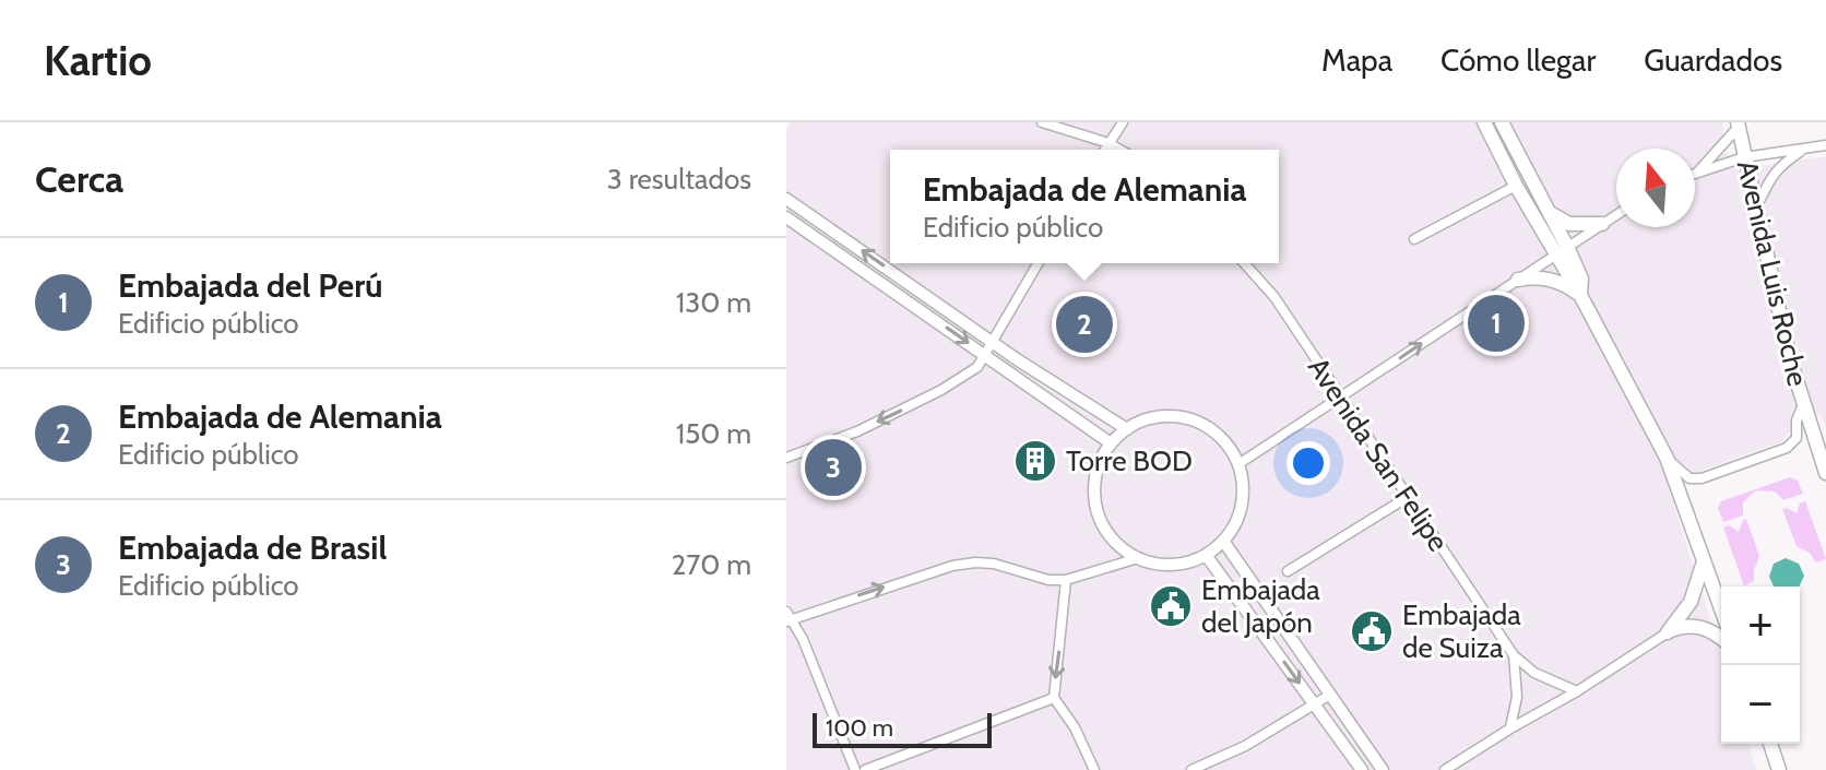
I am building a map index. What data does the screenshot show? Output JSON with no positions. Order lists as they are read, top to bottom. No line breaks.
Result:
{"streets":{"main road":["Avenida Luis Roche"],"street":["Avenida San Felipe"]},"places":{"building":["Torre BOD"],"public building":["Embajada del Japón","Embajada de Suiza"]},"scale_bar":"100 m","north":"top","page":{"header":"Kartio","nav":["Mapa","Cómo llegar","Guardados"],"heading":["Cerca","3 resultados"],"popup":["Embajada de Alemania","Edificio público"],"list":[{"mark":"1","name":"Embajada del Perú","note":"Edificio público","value":"130 m"},{"mark":"2","name":"Embajada de Alemania","note":"Edificio público","value":"150 m"},{"mark":"3","name":"Embajada de Brasil","note":"Edificio público","value":"270 m"}],"pins":["1","2","3"],"map_buttons":["+","−"],"scale":"100 m"}}
